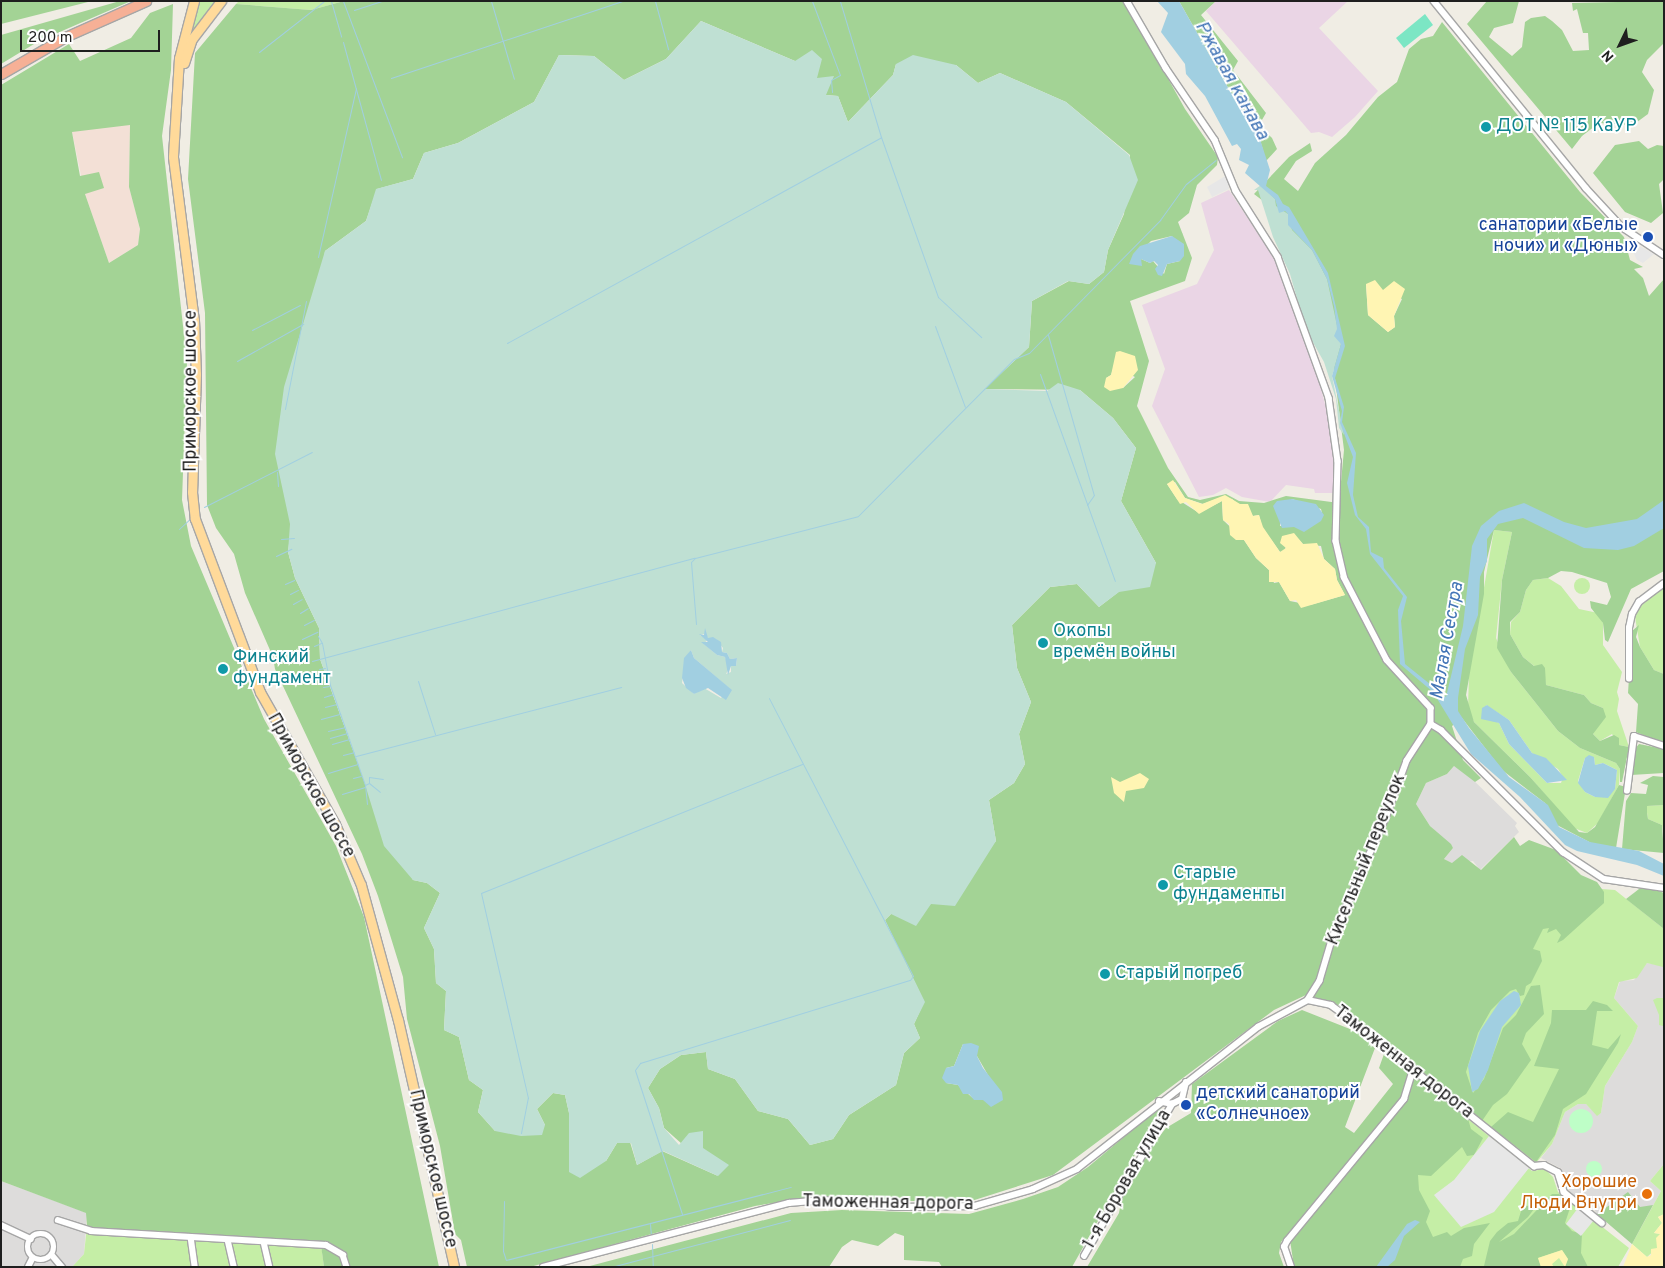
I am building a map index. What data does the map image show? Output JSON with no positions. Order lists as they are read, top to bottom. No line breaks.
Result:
{"streets":{"main road":["Приморское шоссе"],"street":["Кисельный переулок","Таможенная дорога","1-я Боровая улица"]},"crossings":[["Кисельный переулок","Таможенная дорога"],["Таможенная дорога","1-я Боровая улица"]],"water":["Ржавая канава","Малая Сестра"],"places":["ДОТ № 115 КаУР","санатории «Белые ночи» и «Дюны»","Окопы времён войны","Финский фундамент","Старые фундаменты","Старый погреб","детский санаторий «Солнечное»","Хорошие Люди Внутри"],"scale_bar":"200 m","north":"bottom left"}
